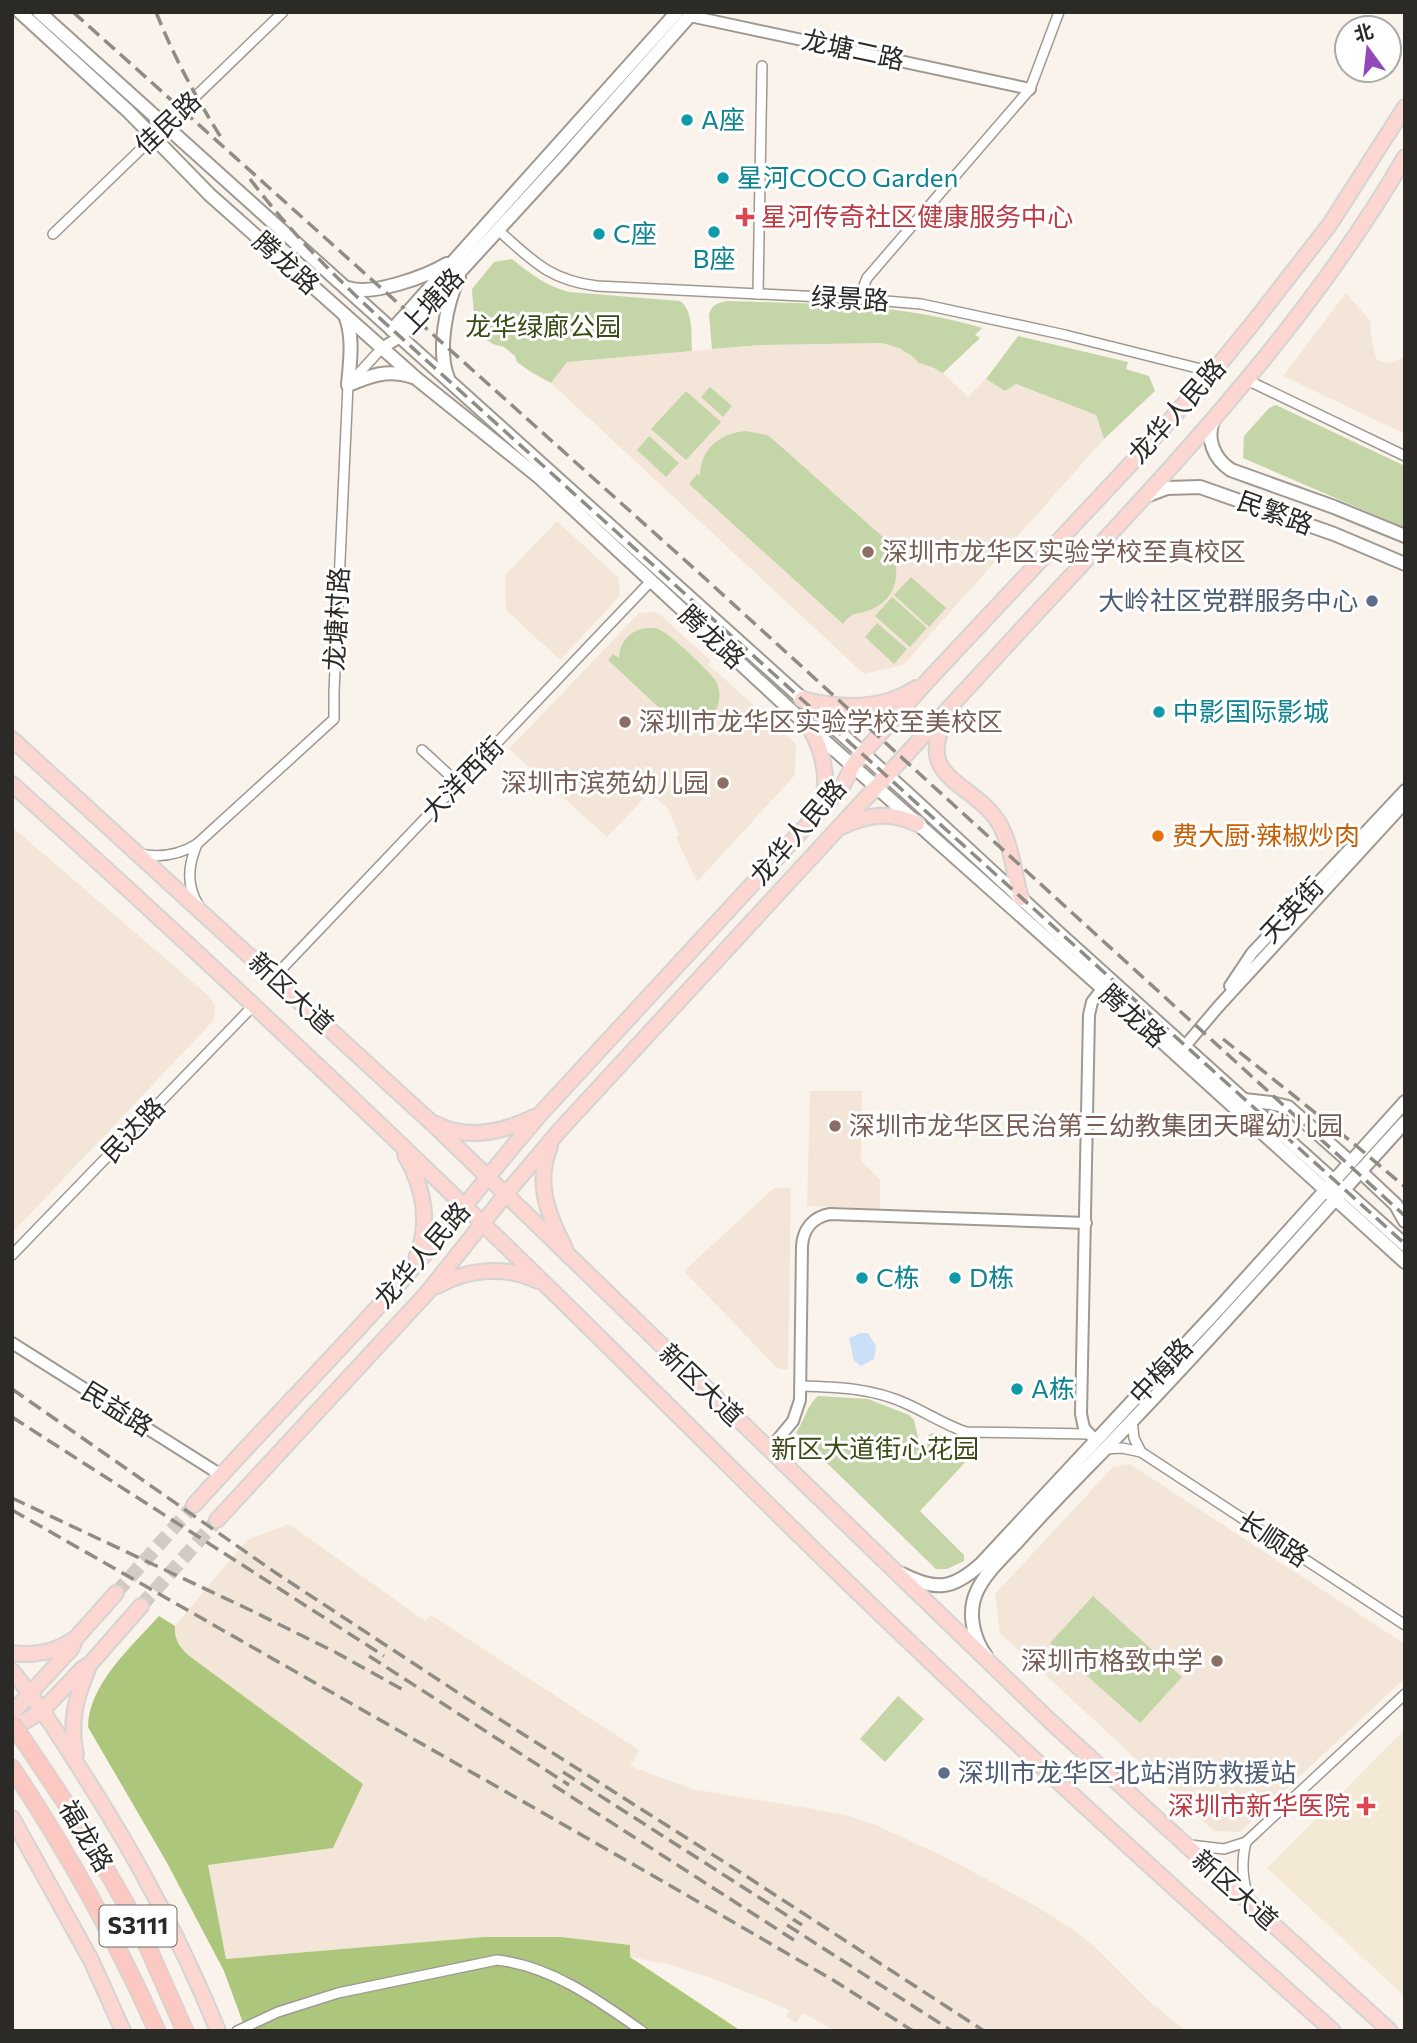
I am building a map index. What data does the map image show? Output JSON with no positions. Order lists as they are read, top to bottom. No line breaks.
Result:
{"streets":{"highway":["福龙路","S3111"],"main road":["腾龙路","上塘路","龙华人民路","民繁路","新区大道","中梅路"],"street":["龙塘二路","佳民路","绿景路","龙塘村路","大洋西街","天英街","民达路","民益路","长顺路"]},"crossings":[["龙塘二路","上塘路"],["佳民路","腾龙路"],["腾龙路","上塘路"],["腾龙路","龙华人民路"],["腾龙路","大洋西街"],["腾龙路","天英街"],["腾龙路","中梅路"],["绿景路","上塘路"],["绿景路","龙华人民路"],["龙华人民路","民繁路"],["龙华人民路","新区大道"],["龙华人民路","民益路"],["龙塘村路","新区大道"],["大洋西街","新区大道"],["新区大道","民达路"],["新区大道","中梅路"]],"parks":["龙华绿廊公园","新区大道街心花园"],"places":{"other":["A座","星河COCO Garden","B座","C座","深圳市龙华区实验学校至真校区","大岭社区党群服务中心","中影国际影城","深圳市龙华区实验学校至美校区","深圳市滨苑幼儿园","费大厨·辣椒炒肉","深圳市龙华区民治第三幼教集团天曜幼儿园","C栋","D栋","A栋","深圳市格致中学","深圳市龙华区北站消防救援站"],"health":["星河传奇社区健康服务中心","深圳市新华医院"]},"north":"top"}
